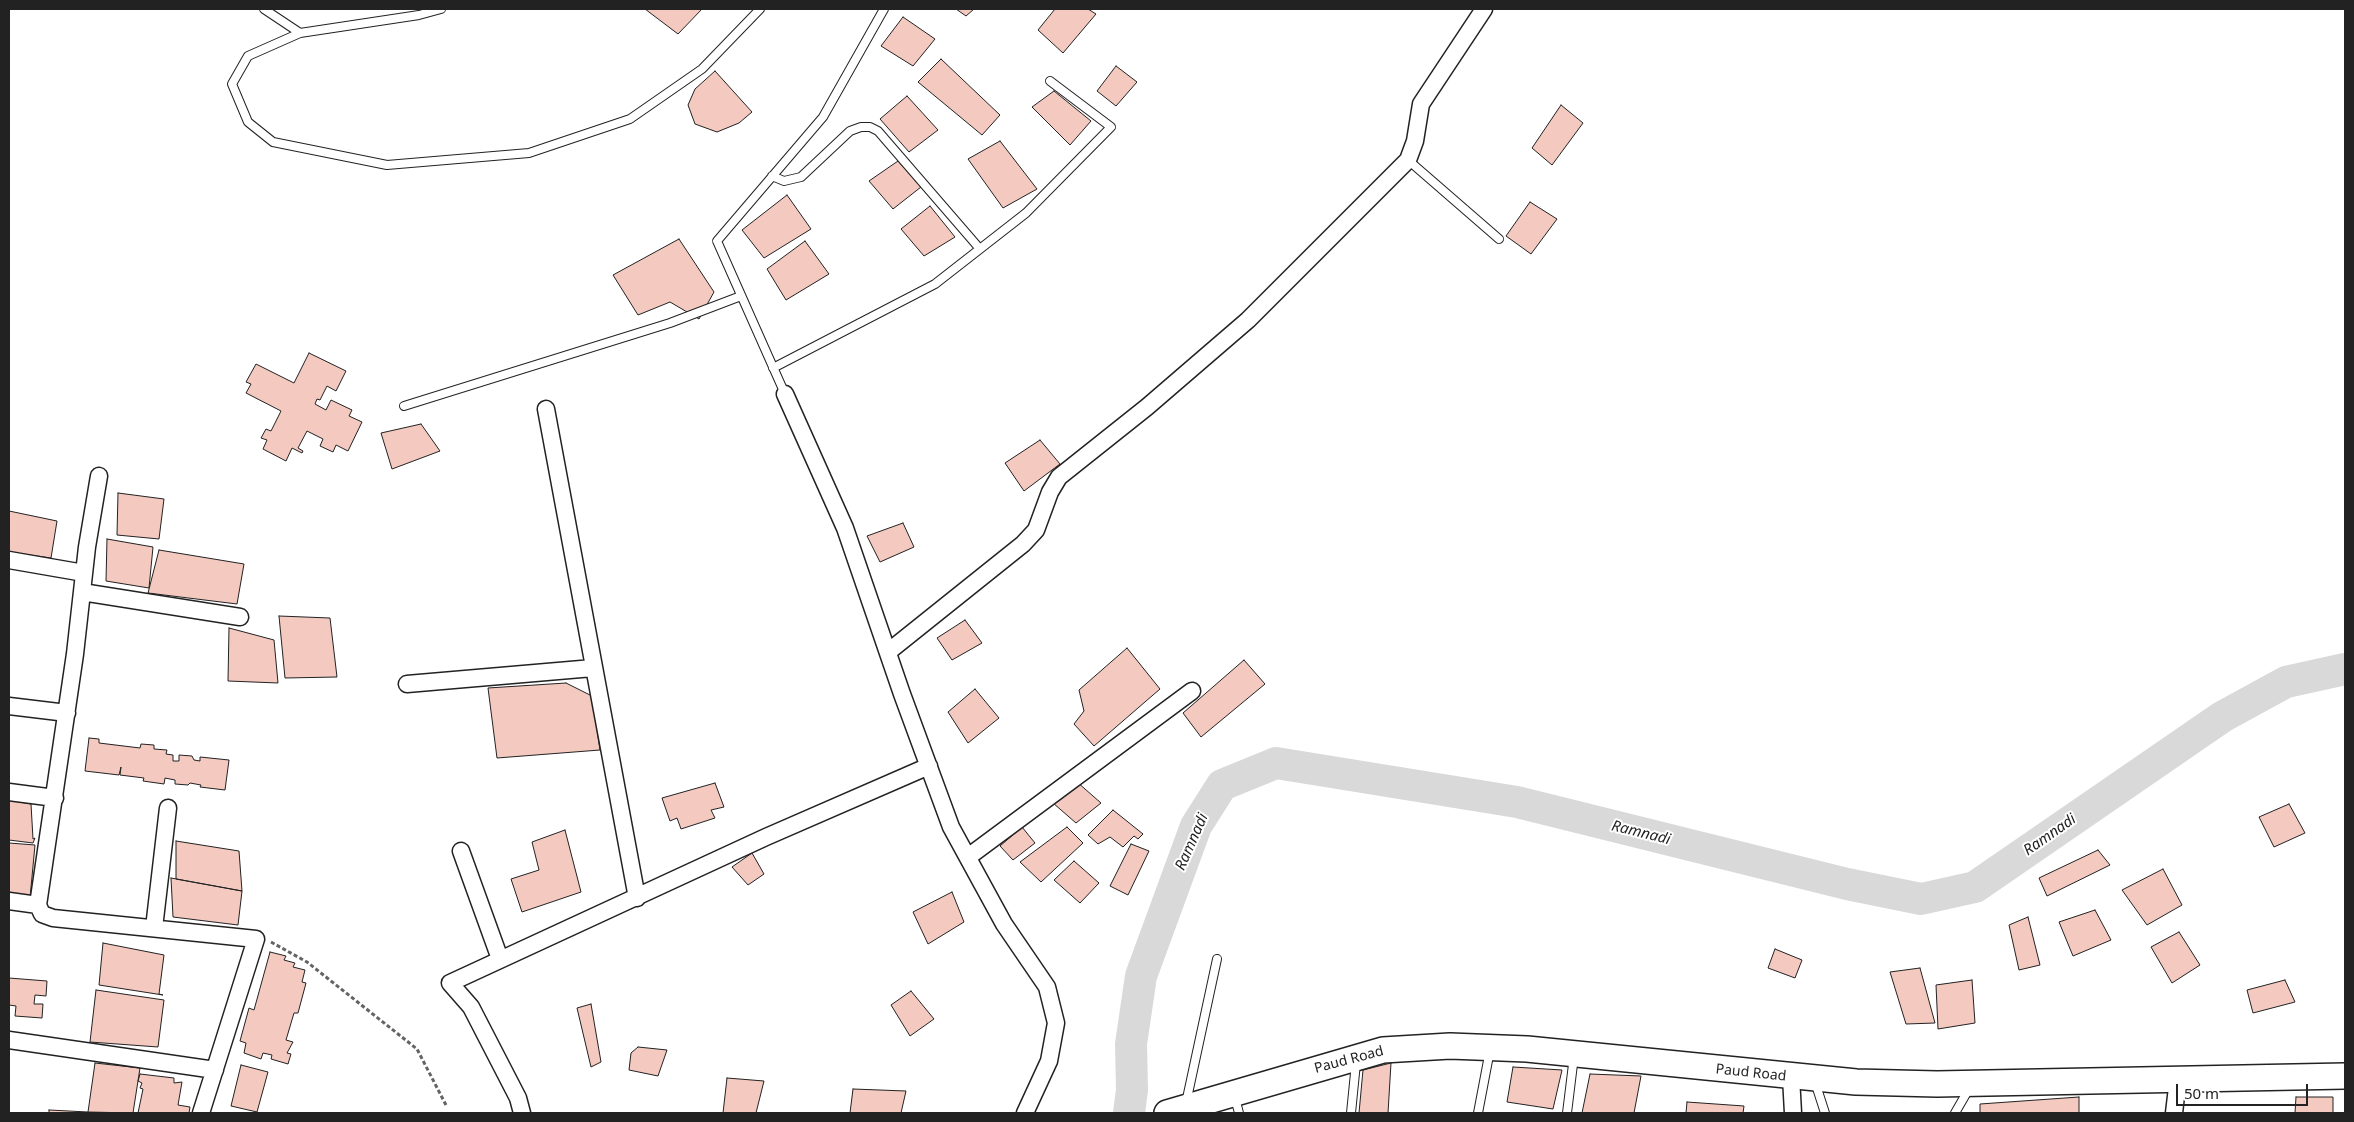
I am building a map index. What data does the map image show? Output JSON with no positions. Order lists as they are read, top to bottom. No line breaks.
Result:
{"streets":{"main road":["Paud Road"]},"water":["Ramnadi"],"scale_bar":"50 m"}
